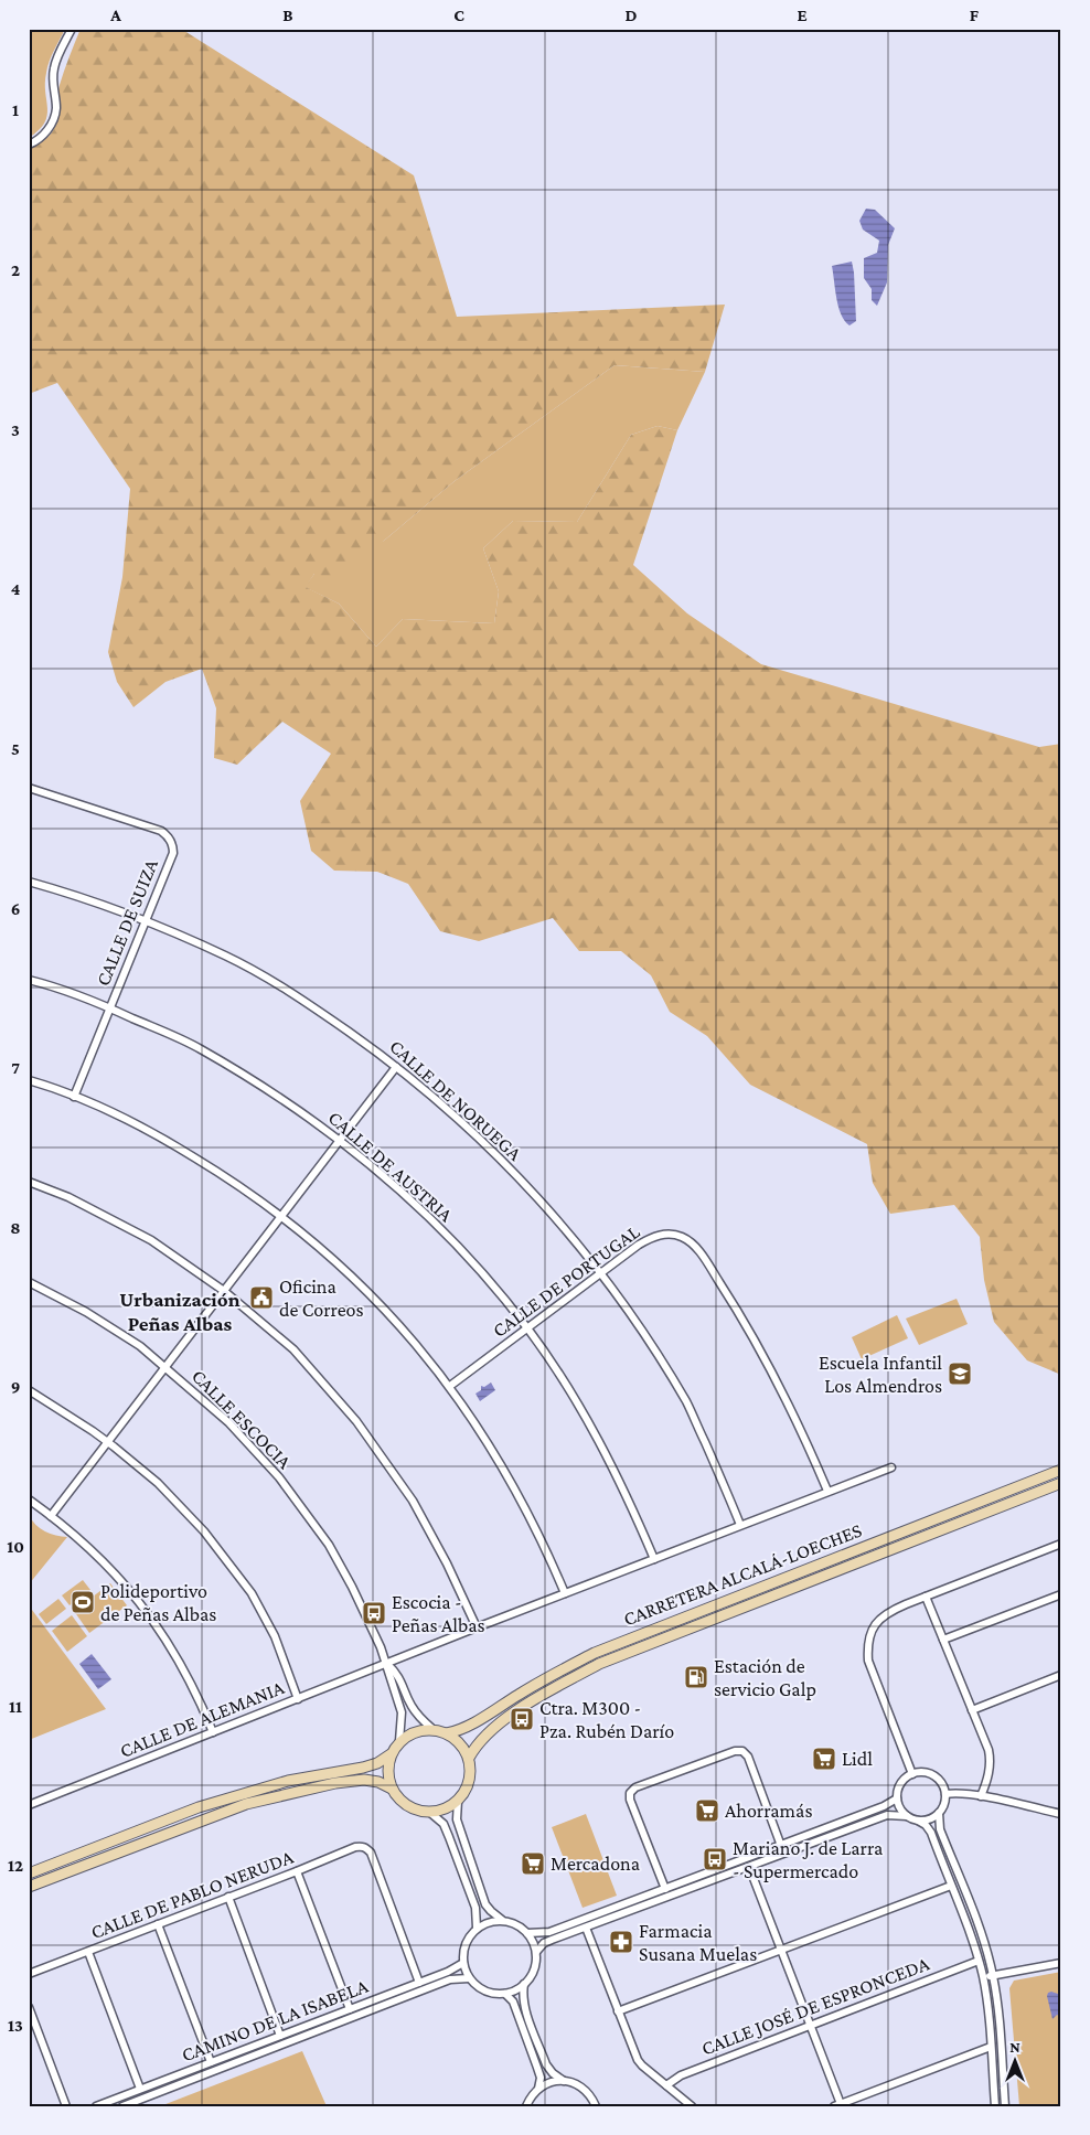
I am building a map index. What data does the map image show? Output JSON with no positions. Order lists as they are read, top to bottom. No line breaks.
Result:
{"streets":{"main road":["CARRETERA ALCALÁ-LOECHES"],"street":["CALLE DE SUIZA","CALLE DE NORUEGA","CALLE DE AUSTRIA","CALLE DE PORTUGAL","CALLE ESCOCIA","CALLE DE ALEMANIA","CALLE DE PABLO NERUDA","CALLE JOSÉ DE ESPRONCEDA","CAMINO DE LA ISABELA"]},"crossings":[["CALLE DE SUIZA","CALLE DE NORUEGA"],["CALLE DE SUIZA","CALLE DE AUSTRIA"],["CALLE DE NORUEGA","CALLE DE PORTUGAL"],["CALLE DE AUSTRIA","CALLE DE PORTUGAL"],["CALLE ESCOCIA","CARRETERA ALCALÁ-LOECHES"],["CALLE ESCOCIA","CALLE DE ALEMANIA"],["CALLE DE PABLO NERUDA","CAMINO DE LA ISABELA"]],"districts":["Urbanización Peñas Albas"],"places":{"public building":["Oficina de Correos"],"school or university":["Escuela Infantil Los Almendros"],"sports":["Polideportivo de Peñas Albas"],"bus stop":["Escocia - Peñas Albas","Ctra. M300 - Pza. Rubén Darío","Mariano J. de Larra - Supermercado"],"fuel station":["Estación de servicio Galp"],"supermarket":["Lidl","Ahorramás","Mercadona"],"pharmacy":["Farmacia Susana Muelas"]},"north":"top","grid":{"columns":["A","B","C","D","E","F"],"rows":["1","2","3","4","5","6","7","8","9","10","11","12","13"]}}
